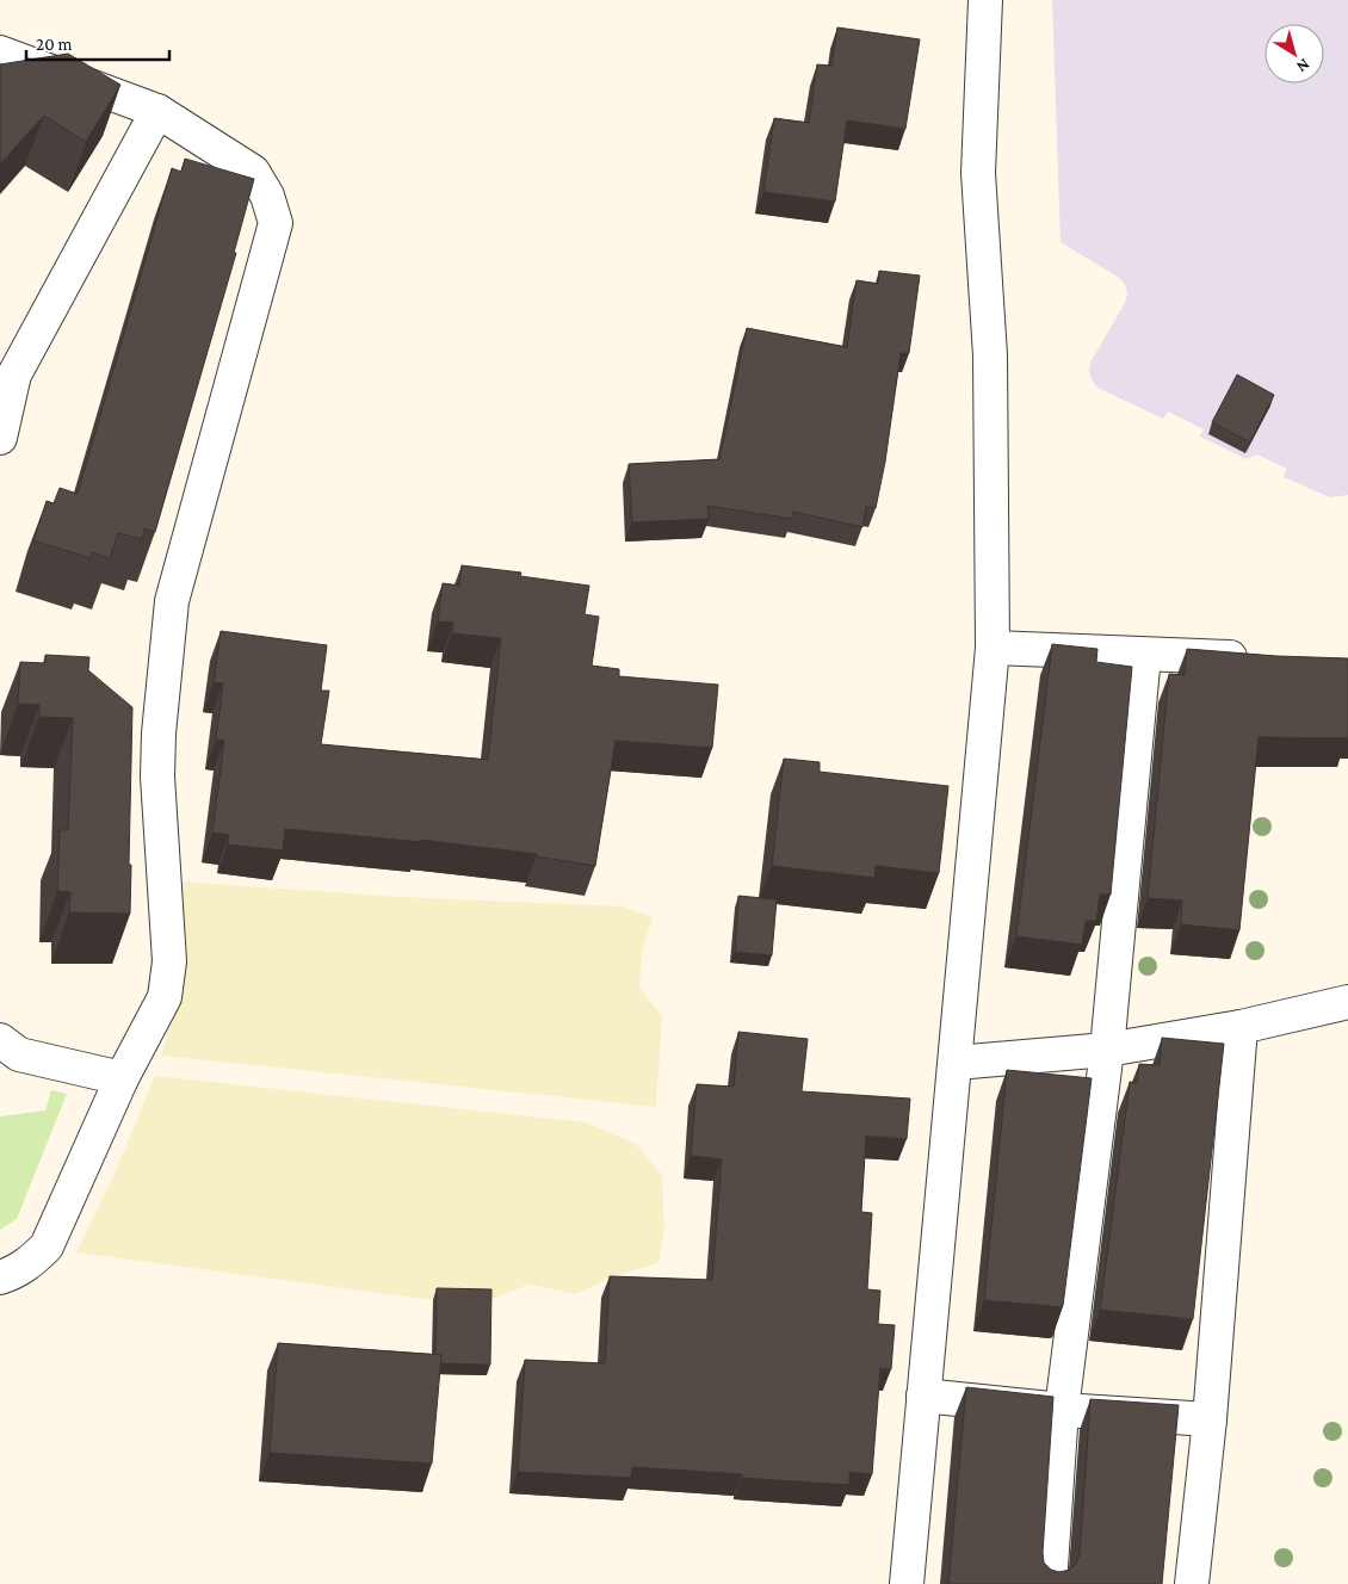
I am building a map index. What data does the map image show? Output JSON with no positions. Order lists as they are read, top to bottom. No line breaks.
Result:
{"scale_bar":"20 m","north":"bottom right"}
